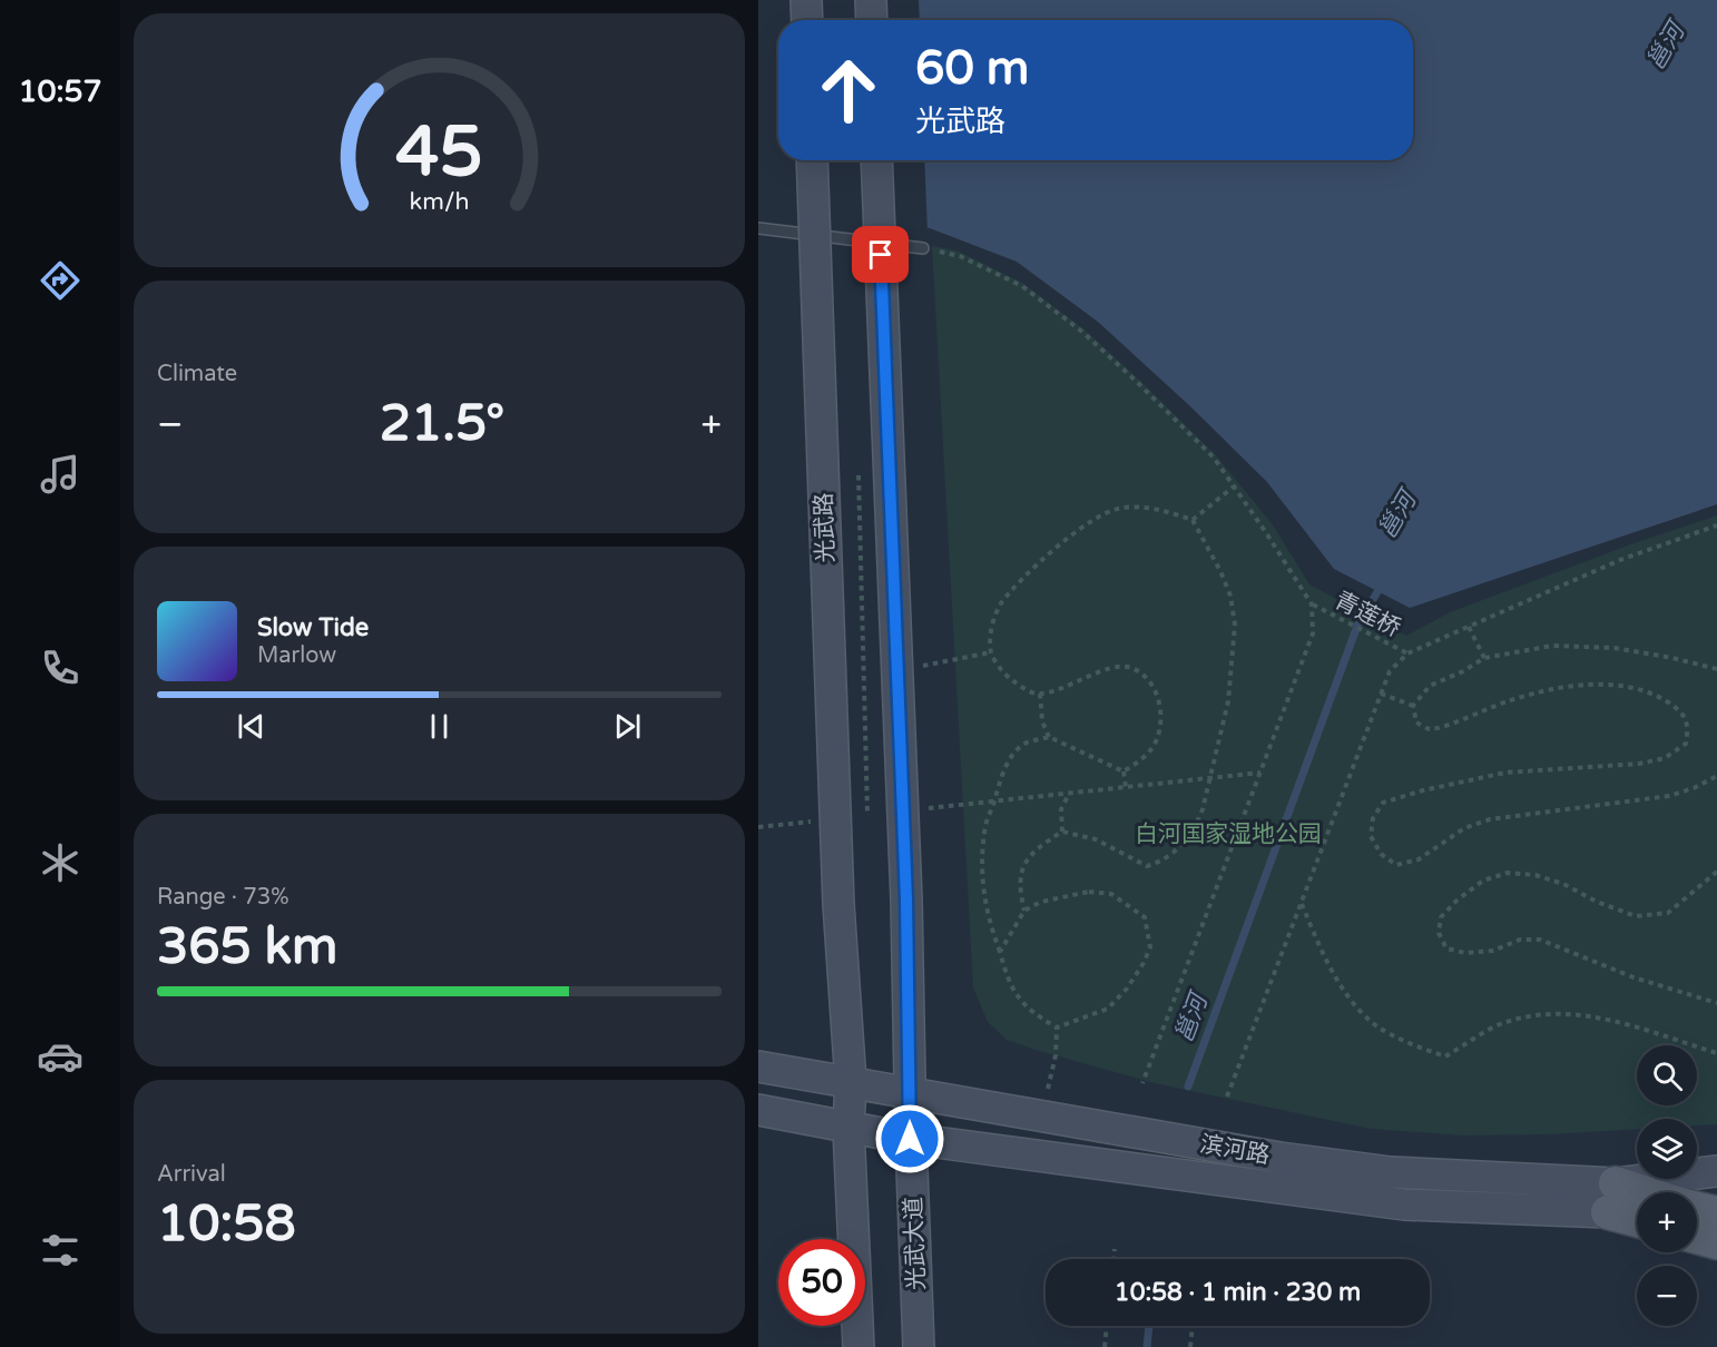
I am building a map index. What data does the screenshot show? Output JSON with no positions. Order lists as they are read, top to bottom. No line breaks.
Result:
{"streets":{"main road":["光武路","滨河路","光武大道"],"path":["青莲桥"]},"crossings":[["光武路","滨河路"],["滨河路","光武大道"]],"water":["邕河"],"parks":["白河国家湿地公园"],"page":{"tabs":"10:57","turn":["60 m","光武路"],"tile":["Climate",["Range · 73%","365 km"],["Arrival","10:58"]],"heat":["−","21.5°","+"],"song":["Slow Tide","Marlow"],"map_buttons":["+","−"],"limit":"50","trip":"10:58 · 1 min · 230 m","gauge":["45","km/h"]}}
